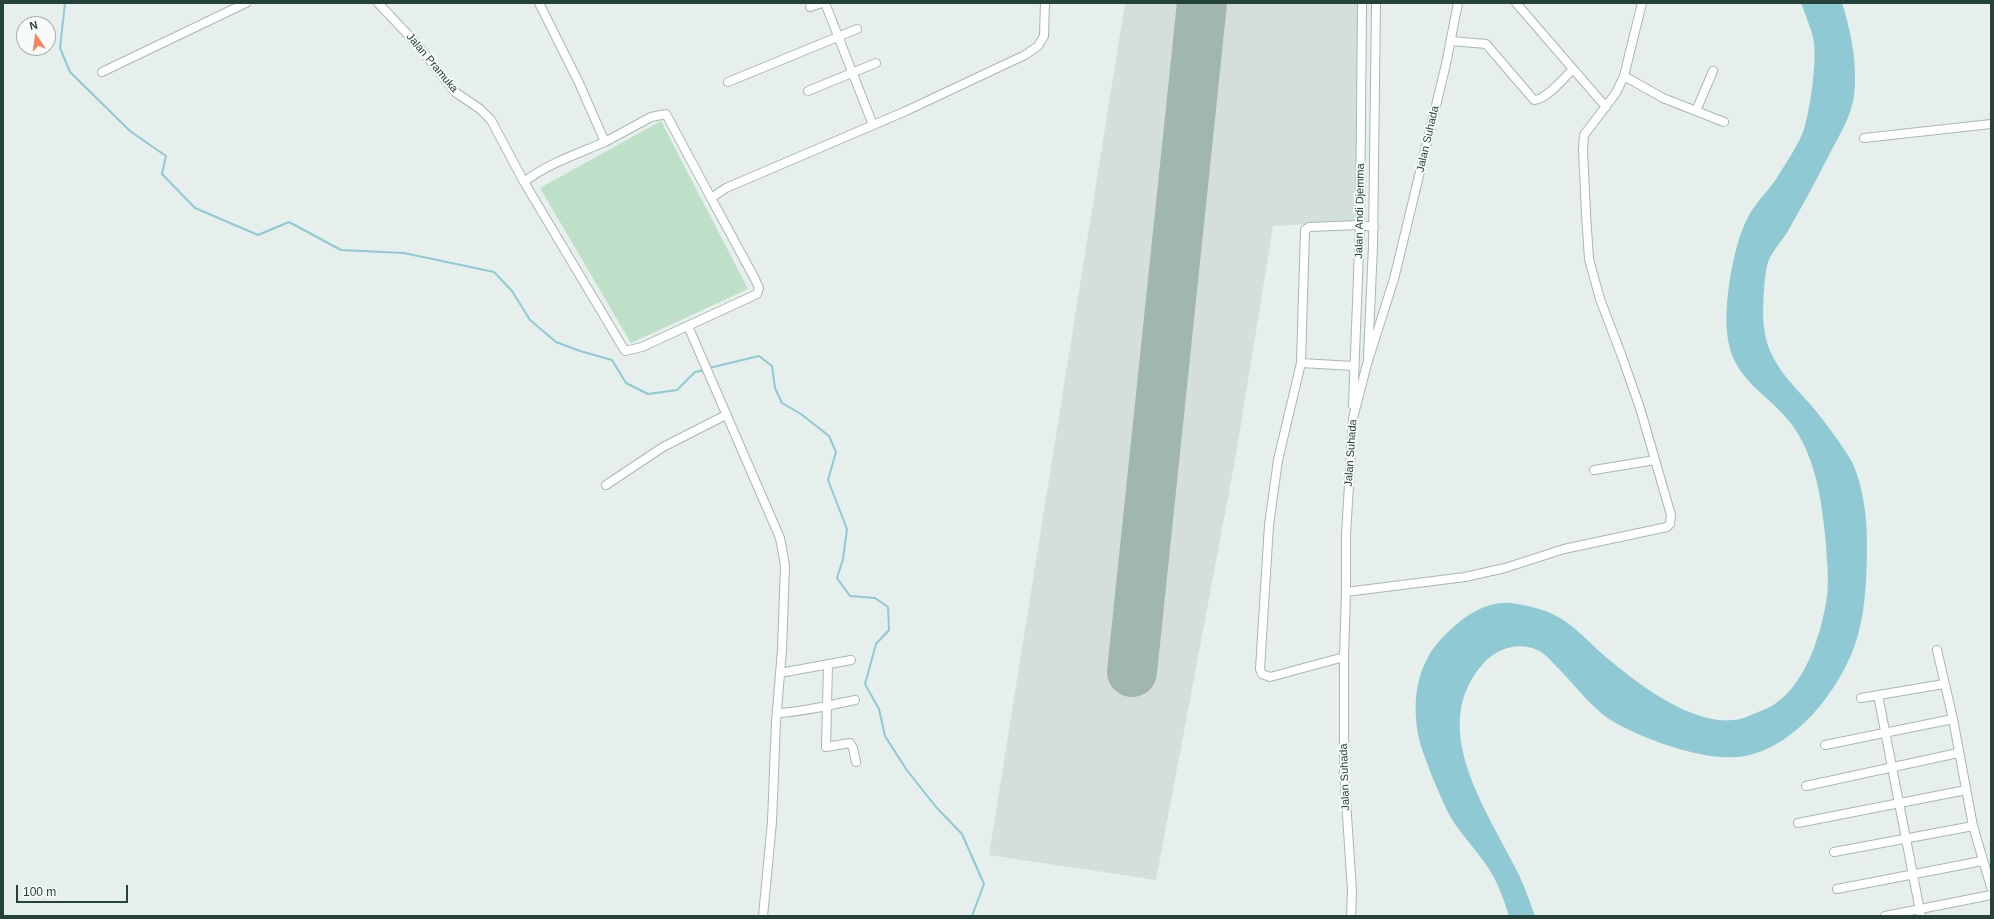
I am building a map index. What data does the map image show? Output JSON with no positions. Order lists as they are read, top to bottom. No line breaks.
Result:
{"streets":{"street":["Jalan Pramuka","Jalan Suhada","Jalan Andi Djemma"]},"crossings":[["Jalan Suhada","Jalan Andi Djemma"]],"scale_bar":"100 m","north":"top"}
